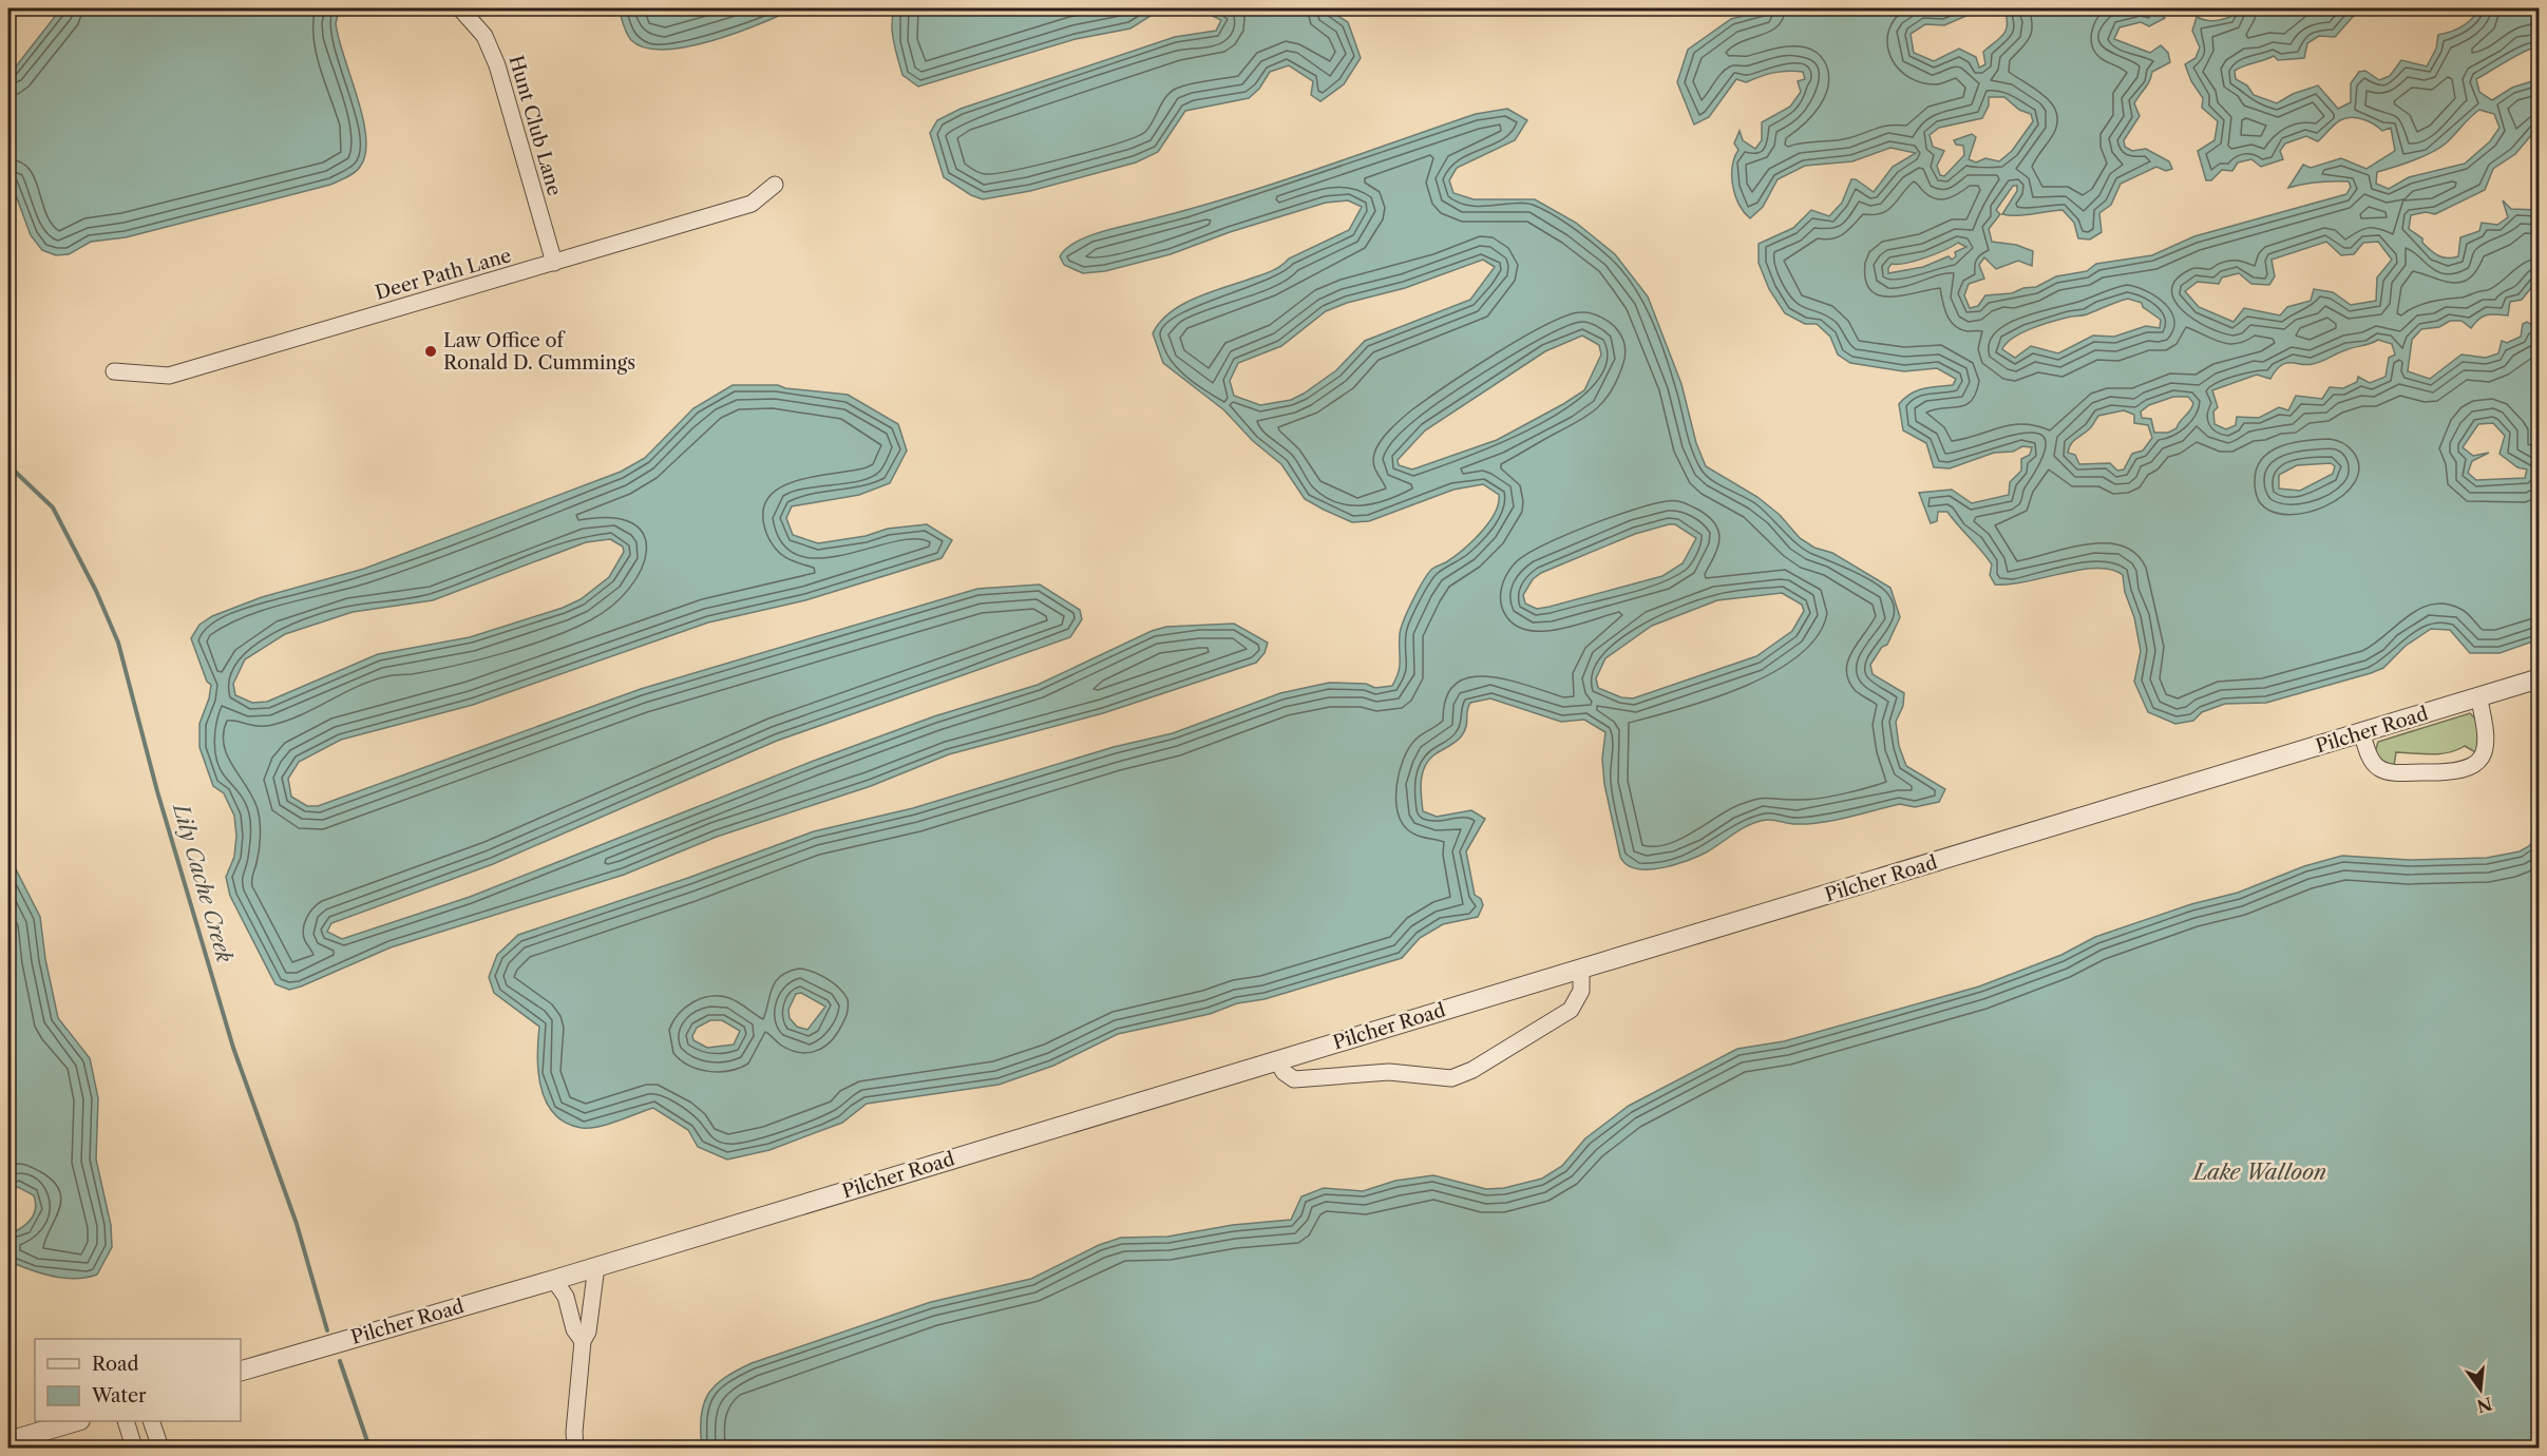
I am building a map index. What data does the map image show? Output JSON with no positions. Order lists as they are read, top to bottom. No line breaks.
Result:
{"streets":{"street":["Hunt Club Lane","Deer Path Lane","Pilcher Road"]},"crossings":[["Hunt Club Lane","Deer Path Lane"]],"water":["Lily Cache Creek","Lake Walloon"],"places":["Law Office of Ronald D. Cummings"],"legend":["Road","Water"],"north":"bottom"}
